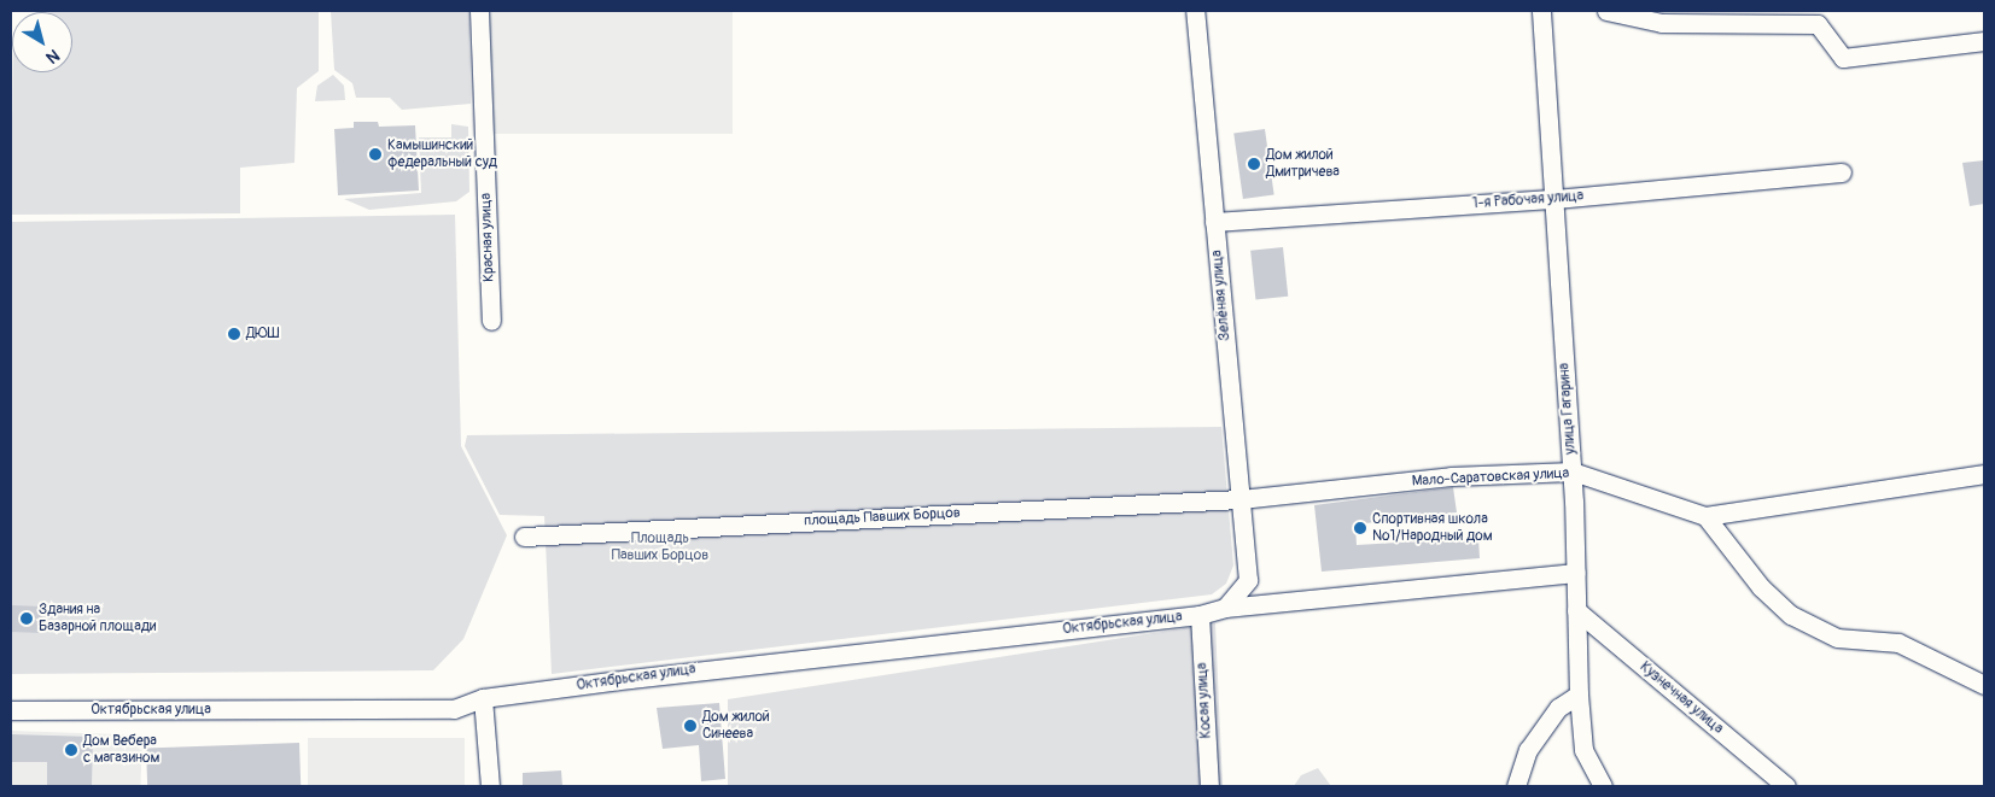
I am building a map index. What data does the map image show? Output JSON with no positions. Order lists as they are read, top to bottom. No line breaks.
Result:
{"streets":{"street":["1-я Рабочая улица","Красная улица","Зелёная улица","улица Гагарина","Мало-Саратовская улица","площадь Павших Борцов","Октябрьская улица","Кузнечная улица","Косая улица"]},"crossings":[["1-я Рабочая улица","Зелёная улица"],["1-я Рабочая улица","улица Гагарина"],["Зелёная улица","Мало-Саратовская улица"],["Зелёная улица","площадь Павших Борцов"],["Зелёная улица","Октябрьская улица"],["улица Гагарина","Мало-Саратовская улица"],["улица Гагарина","Октябрьская улица"],["улица Гагарина","Кузнечная улица"],["Мало-Саратовская улица","площадь Павших Борцов"],["Октябрьская улица","Косая улица"]],"parks":["Площадь Павших Борцов"],"places":["Камышинский федеральный суд","Дом жилой Дмитричева","ДЮШ","Спортивная школа №1/Народный дом","Здания на Базарной площади","Дом жилой Синеева","Дом Вебера с магазином"],"north":"bottom right"}
